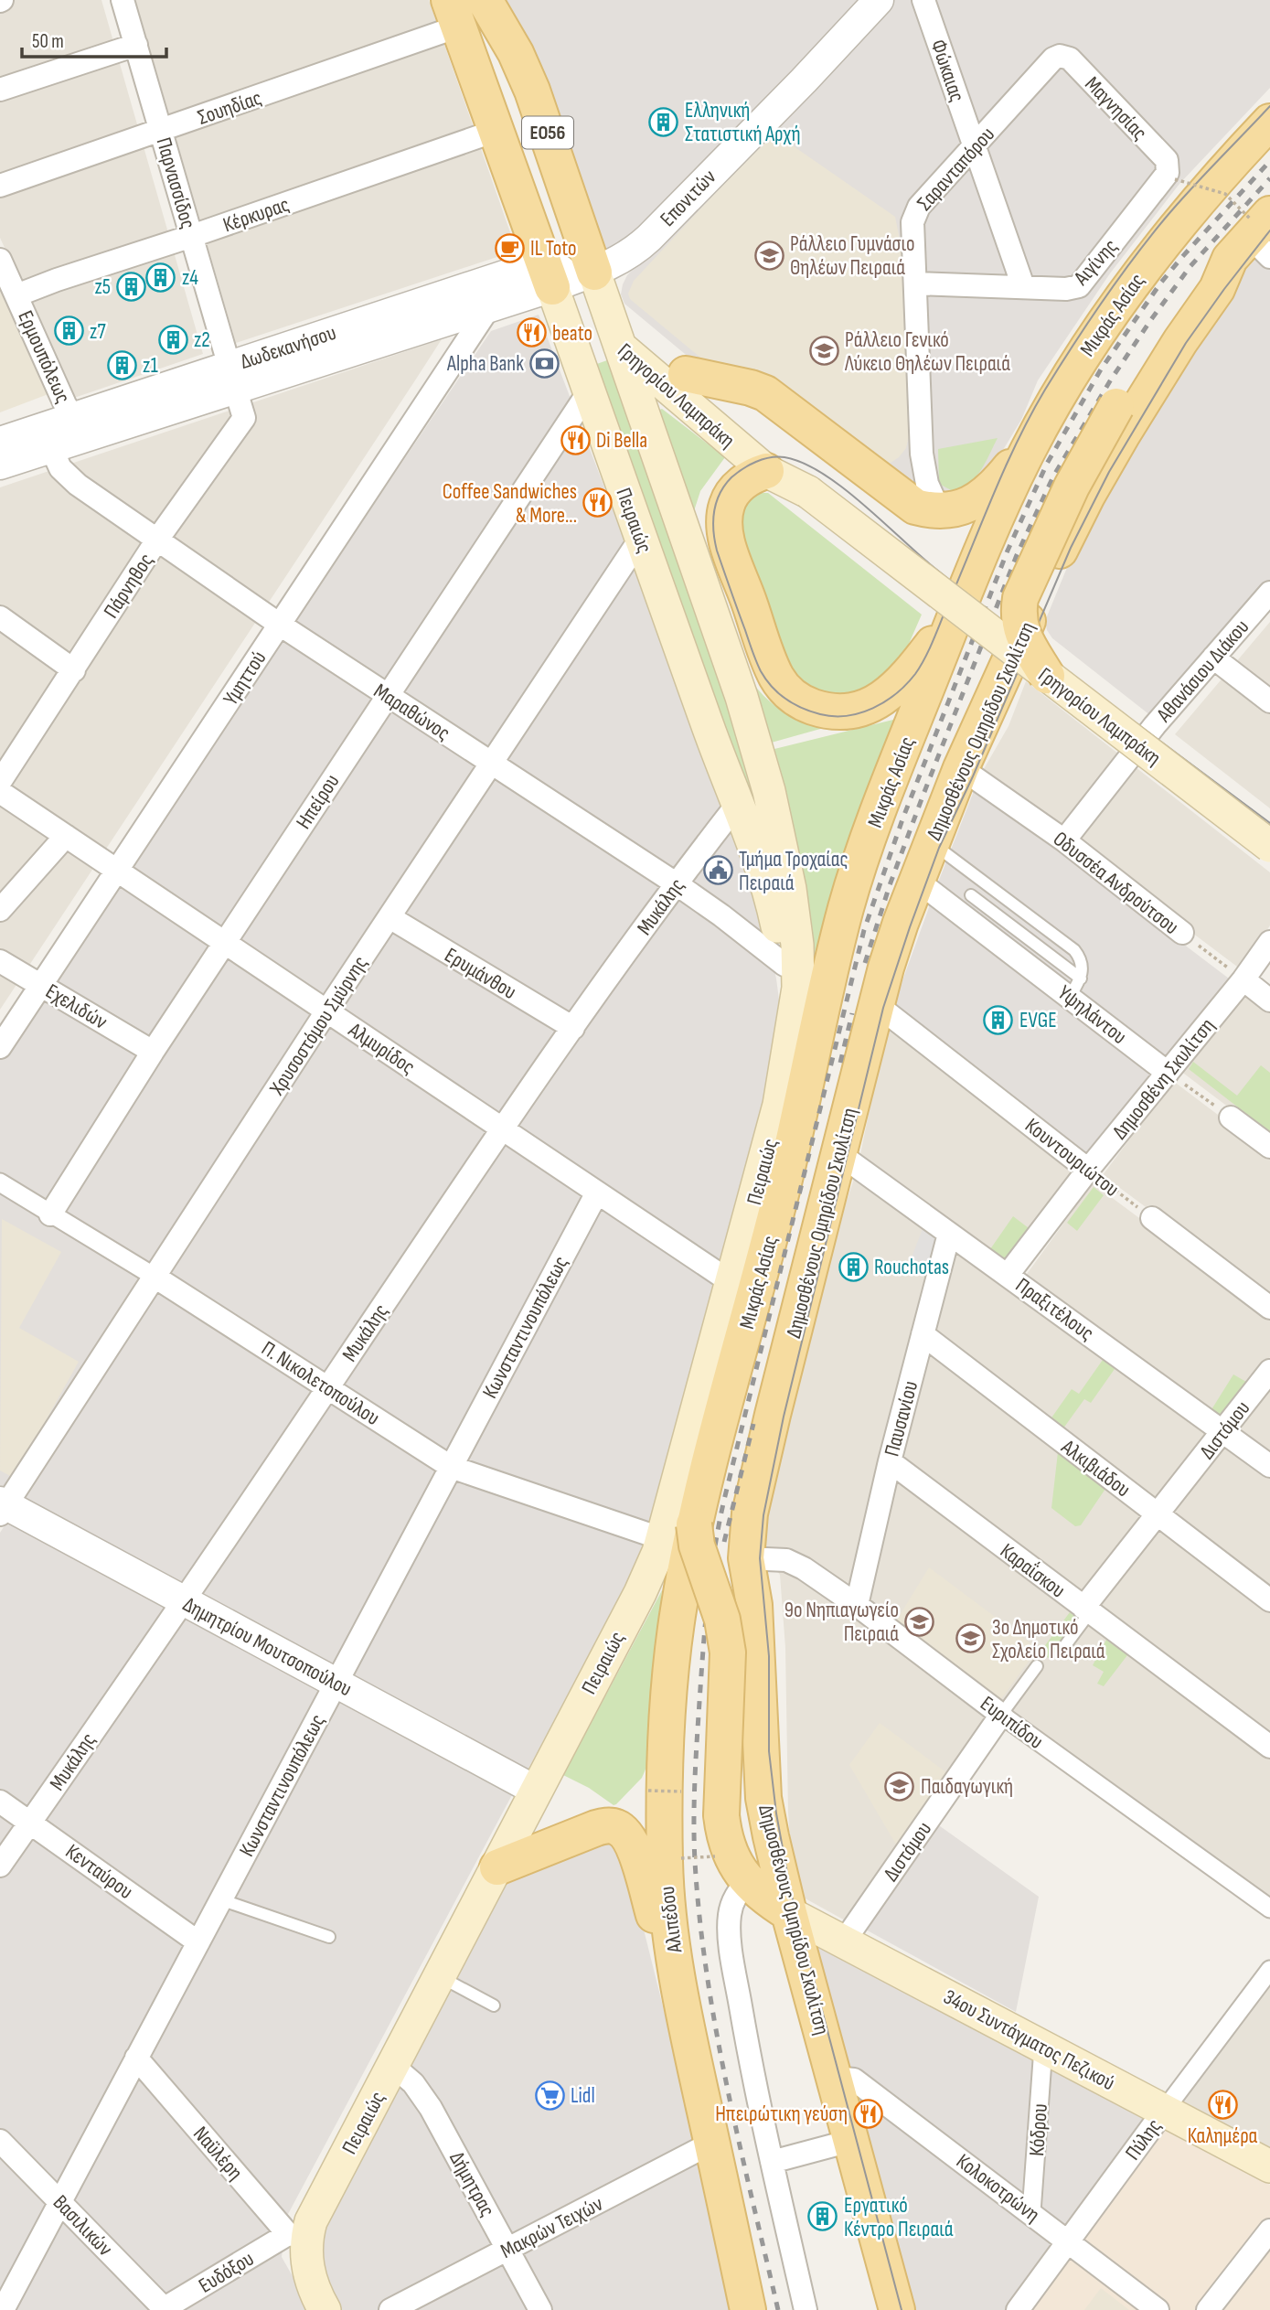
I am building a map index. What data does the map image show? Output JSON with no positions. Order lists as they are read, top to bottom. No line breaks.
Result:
{"streets":{"main road":["ΕΟ56","Μικράς Ασίας","Γρηγορίου Λαμπράκη","Πειραιώς","Δημοσθένους Ομηρίδου Σκυλίτση","Αλιπέδου","34ου Συντάγματος Πεζικού"],"street":["Φώκαιας","Σουηδίας","Μαγνησίας","Σαρανταπόρου","Παρνασσίδος","Επονιτών","Κέρκυρας","Αιγίνης","Δωδεκανήσου","Ερμουπόλεως","Πάρνηθος","Αθανάσιου Διάκου","Υμηττού","Μαραθώνος","Ηπείρου","Οδυσσέα Ανδρούτσου","Μυκάλης","Ερυμάνθου","Εχελιδών","Υψηλάντου","Χρυσοστόμου Σμύρνης","Αλμυρίδος","Δημοσθένη Σκυλίτση","Κουντουριώτου","Πραξιτέλους","Κωνσταντινουπόλεως","Π. Νικολετοπούλου","Παυσανίου","Διστόμου","Αλκιβιάδου","Καραΐσκου","Δημητρίου Μουτσοπούλου","Ευριπίδου","Κενταύρου","Κόδρου","Πύλης","Ναϋλέρη","Δήμητρας","Κολοκοτρώνη","Βασιλικών","Μακρών Τειχών","Ευδόξου"]},"crossings":[["Φώκαιας","Σαρανταπόρου"],["Φώκαιας","Αιγίνης"],["Σουηδίας","Παρνασσίδος"],["Σουηδίας","Πειραιώς"],["Μαγνησίας","Σαρανταπόρου"],["Μαγνησίας","Αιγίνης"],["ΕΟ56","Πειραιώς"],["ΕΟ56","Ναϋλέρη"],["ΕΟ56","Ευδόξου"],["Σαρανταπόρου","Αιγίνης"],["Παρνασσίδος","Κέρκυρας"],["Παρνασσίδος","Δωδεκανήσου"],["Παρνασσίδος","Πάρνηθος"],["Επονιτών","Δωδεκανήσου"],["Επονιτών","Γρηγορίου Λαμπράκη"],["Επονιτών","Πειραιώς"],["Κέρκυρας","Ερμουπόλεως"],["Κέρκυρας","Πειραιώς"],["Μικράς Ασίας","Αλιπέδου"],["Δωδεκανήσου","Ερμουπόλεως"],["Δωδεκανήσου","Γρηγορίου Λαμπράκη"],["Δωδεκανήσου","Πειραιώς"],["Δωδεκανήσου","Πάρνηθος"],["Δωδεκανήσου","Υμηττού"],["Δωδεκανήσου","Μαραθώνος"],["Γρηγορίου Λαμπράκη","Πειραιώς"],["Πειραιώς","Μαραθώνος"],["Πειραιώς","Ηπείρου"],["Πειραιώς","Μυκάλης"],["Πειραιώς","Χρυσοστόμου Σμύρνης"],["Πειραιώς","Αλμυρίδος"],["Πειραιώς","Π. Νικολετοπούλου"],["Πειραιώς","Δημητρίου Μουτσοπούλου"],["Πειραιώς","Ναϋλέρη"],["Πειραιώς","Δήμητρας"],["Πειραιώς","Ευδόξου"],["Πάρνηθος","Μαραθώνος"],["Αθανάσιου Διάκου","Οδυσσέα Ανδρούτσου"],["Υμηττού","Μαραθώνος"],["Υμηττού","Εχελιδών"],["Υμηττού","Αλμυρίδος"],["Μαραθώνος","Ηπείρου"],["Μαραθώνος","Μυκάλης"],["Μαραθώνος","Χρυσοστόμου Σμύρνης"],["Δημοσθένους Ομηρίδου Σκυλίτση","Οδυσσέα Ανδρούτσου"],["Δημοσθένους Ομηρίδου Σκυλίτση","Υψηλάντου"],["Δημοσθένους Ομηρίδου Σκυλίτση","Κουντουριώτου"],["Δημοσθένους Ομηρίδου Σκυλίτση","Πραξιτέλους"],["Δημοσθένους Ομηρίδου Σκυλίτση","Ευριπίδου"],["Δημοσθένους Ομηρίδου Σκυλίτση","34ου Συντάγματος Πεζικού"],["Δημοσθένους Ομηρίδου Σκυλίτση","Κολοκοτρώνη"],["Ηπείρου","Εχελιδών"],["Ηπείρου","Αλμυρίδος"],["Ηπείρου","Π. Νικολετοπούλου"],["Οδυσσέα Ανδρούτσου","Δημοσθένη Σκυλίτση"],["Μυκάλης","Ερυμάνθου"],["Μυκάλης","Αλμυρίδος"],["Μυκάλης","Π. Νικολετοπούλου"],["Μυκάλης","Δημητρίου Μουτσοπούλου"],["Μυκάλης","Κενταύρου"],["Ερυμάνθου","Χρυσοστόμου Σμύρνης"],["Υψηλάντου","Δημοσθένη Σκυλίτση"],["Χρυσοστόμου Σμύρνης","Αλμυρίδος"],["Χρυσοστόμου Σμύρνης","Π. Νικολετοπούλου"],["Χρυσοστόμου Σμύρνης","Δημητρίου Μουτσοπούλου"],["Αλμυρίδος","Κωνσταντινουπόλεως"],["Δημοσθένη Σκυλίτση","Κουντουριώτου"],["Δημοσθένη Σκυλίτση","Πραξιτέλους"],["Πραξιτέλους","Παυσανίου"],["Πραξιτέλους","Διστόμου"],["Κωνσταντινουπόλεως","Π. Νικολετοπούλου"],["Κωνσταντινουπόλεως","Δημητρίου Μουτσοπούλου"],["Κωνσταντινουπόλεως","Κενταύρου"],["Κωνσταντινουπόλεως","Ναϋλέρη"],["Κωνσταντινουπόλεως","Βασιλικών"],["Παυσανίου","Αλκιβιάδου"],["Παυσανίου","Καραΐσκου"],["Παυσανίου","Ευριπίδου"],["Διστόμου","Αλκιβιάδου"],["Διστόμου","Καραΐσκου"],["Διστόμου","Ευριπίδου"],["Διστόμου","34ου Συντάγματος Πεζικού"],["Αλιπέδου","Μακρών Τειχών"],["34ου Συντάγματος Πεζικού","Κόδρου"],["34ου Συντάγματος Πεζικού","Πύλης"],["Κόδρου","Κολοκοτρώνη"],["Πύλης","Κολοκοτρώνη"],["Ναϋλέρη","Ευδόξου"],["Δήμητρας","Μακρών Τειχών"],["Βασιλικών","Ευδόξου"]],"places":{"building":["Ελληνική Στατιστική Αρχή","z4","z5","z7","z2","z1","EVGE","Rouchotas","Εργατικό Κέντρο Πειραιά"],"cafe":["IL Toto"],"school or university":["Ράλλειο Γυμνάσιο Θηλέων Πειραιά","Ράλλειο Γενικό Λύκειο Θηλέων Πειραιά","9o Νηπιαγωγείο Πειραιά","3ο Δημοτικό Σχολείο Πειραιά","Παιδαγωγική"],"restaurant":["beato","Di Bella","Coffee Sandwiches & More...","Καλημέρα","Ηπειρώτικη γεύση"],"bank":["Alpha Bank"],"public building":["Τμήμα Τροχαίας Πειραιά"],"supermarket":["Lidl"]},"scale_bar":"50 m"}
